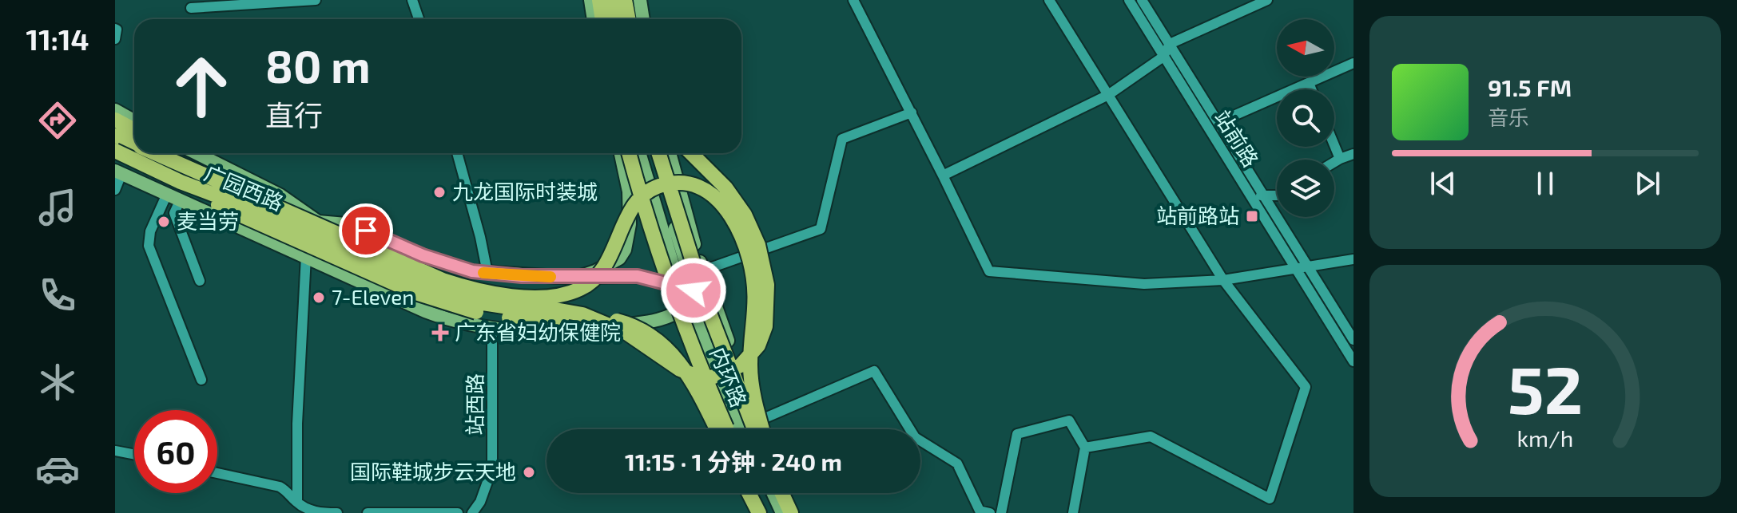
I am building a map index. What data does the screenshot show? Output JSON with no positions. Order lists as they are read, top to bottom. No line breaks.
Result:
{"streets":{"highway":["内环路"],"main road":["广园西路"],"street":["站前路","站西路"]},"places":{"other":["九龙国际时装城","麦当劳","7-Eleven","国际鞋城步云天地"],"transit":["站前路站"],"health":["广东省妇幼保健院"]},"north":"left","page":{"tabs":"11:14","turn":["80 m","直行"],"song":["91.5 FM","音乐"],"limit":"60","trip":"11:15 · 1 分钟 · 240 m","gauge":["52","km/h"]}}
